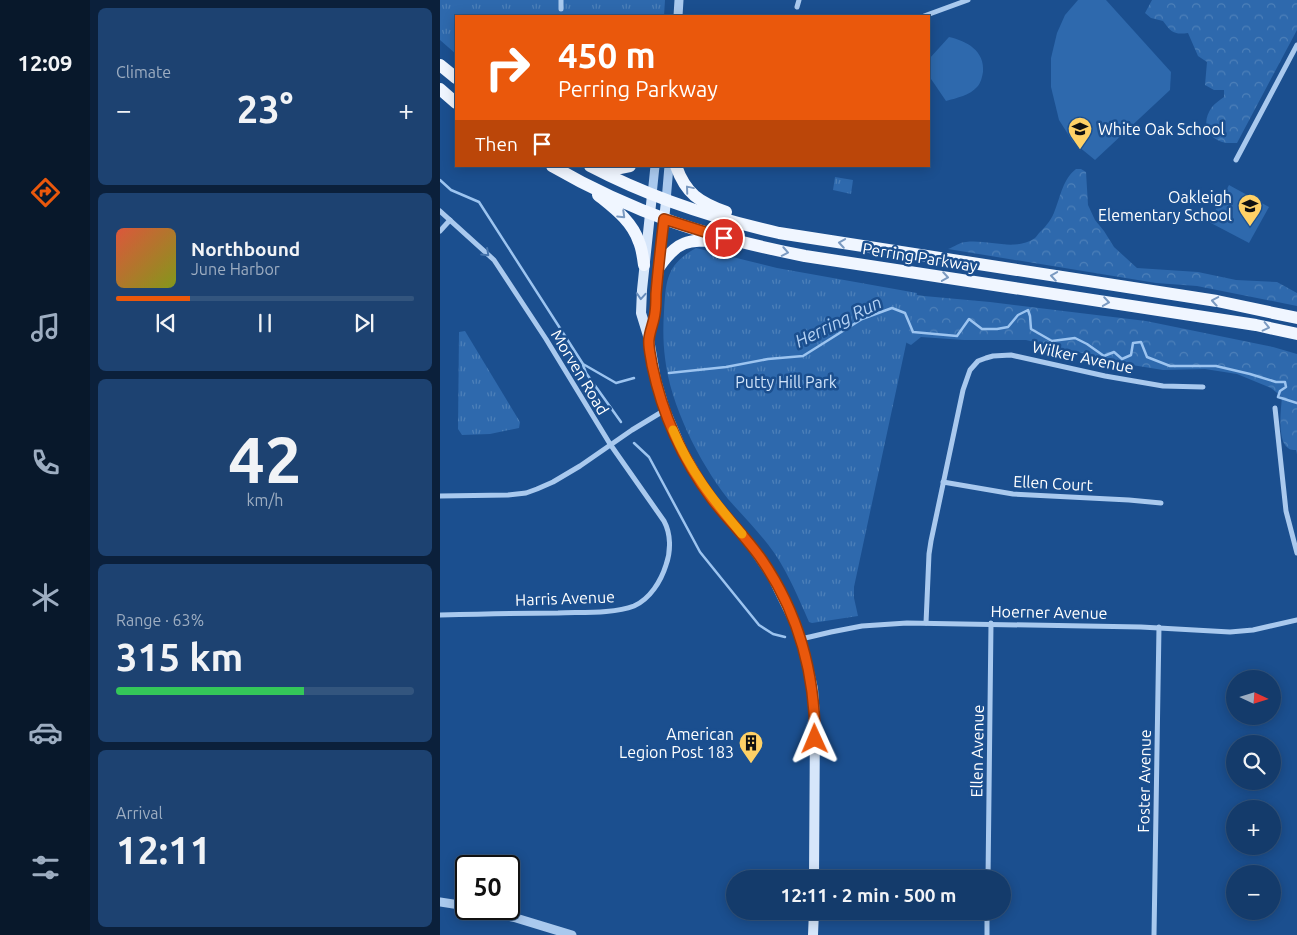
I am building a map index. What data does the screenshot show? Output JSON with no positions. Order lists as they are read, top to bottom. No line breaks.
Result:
{"streets":{"main road":["Perring Parkway"],"street":["Wilker Avenue","Morven Road","Ellen Court","Harris Avenue","Hoerner Avenue","Ellen Avenue","Foster Avenue"]},"crossings":[["Wilker Avenue","Ellen Court"],["Morven Road","Harris Avenue"],["Hoerner Avenue","Ellen Avenue"],["Hoerner Avenue","Foster Avenue"]],"one_way":["Morven Road"],"water":["Herring Run"],"parks":["Putty Hill Park"],"places":{"school or university":["White Oak School","Oakleigh Elementary School"],"building":["American Legion Post 183"]},"north":"right","page":{"tabs":"12:09","tile":["Climate",["42","km/h"],["Range · 63%","315 km"],["Arrival","12:11"]],"turn":["450 m","Perring Parkway"],"heat":["−","23°","+"],"then":"Then","song":["Northbound","June Harbor"],"map_buttons":["+","−"],"limit":"50","trip":"12:11 · 2 min · 500 m"}}
